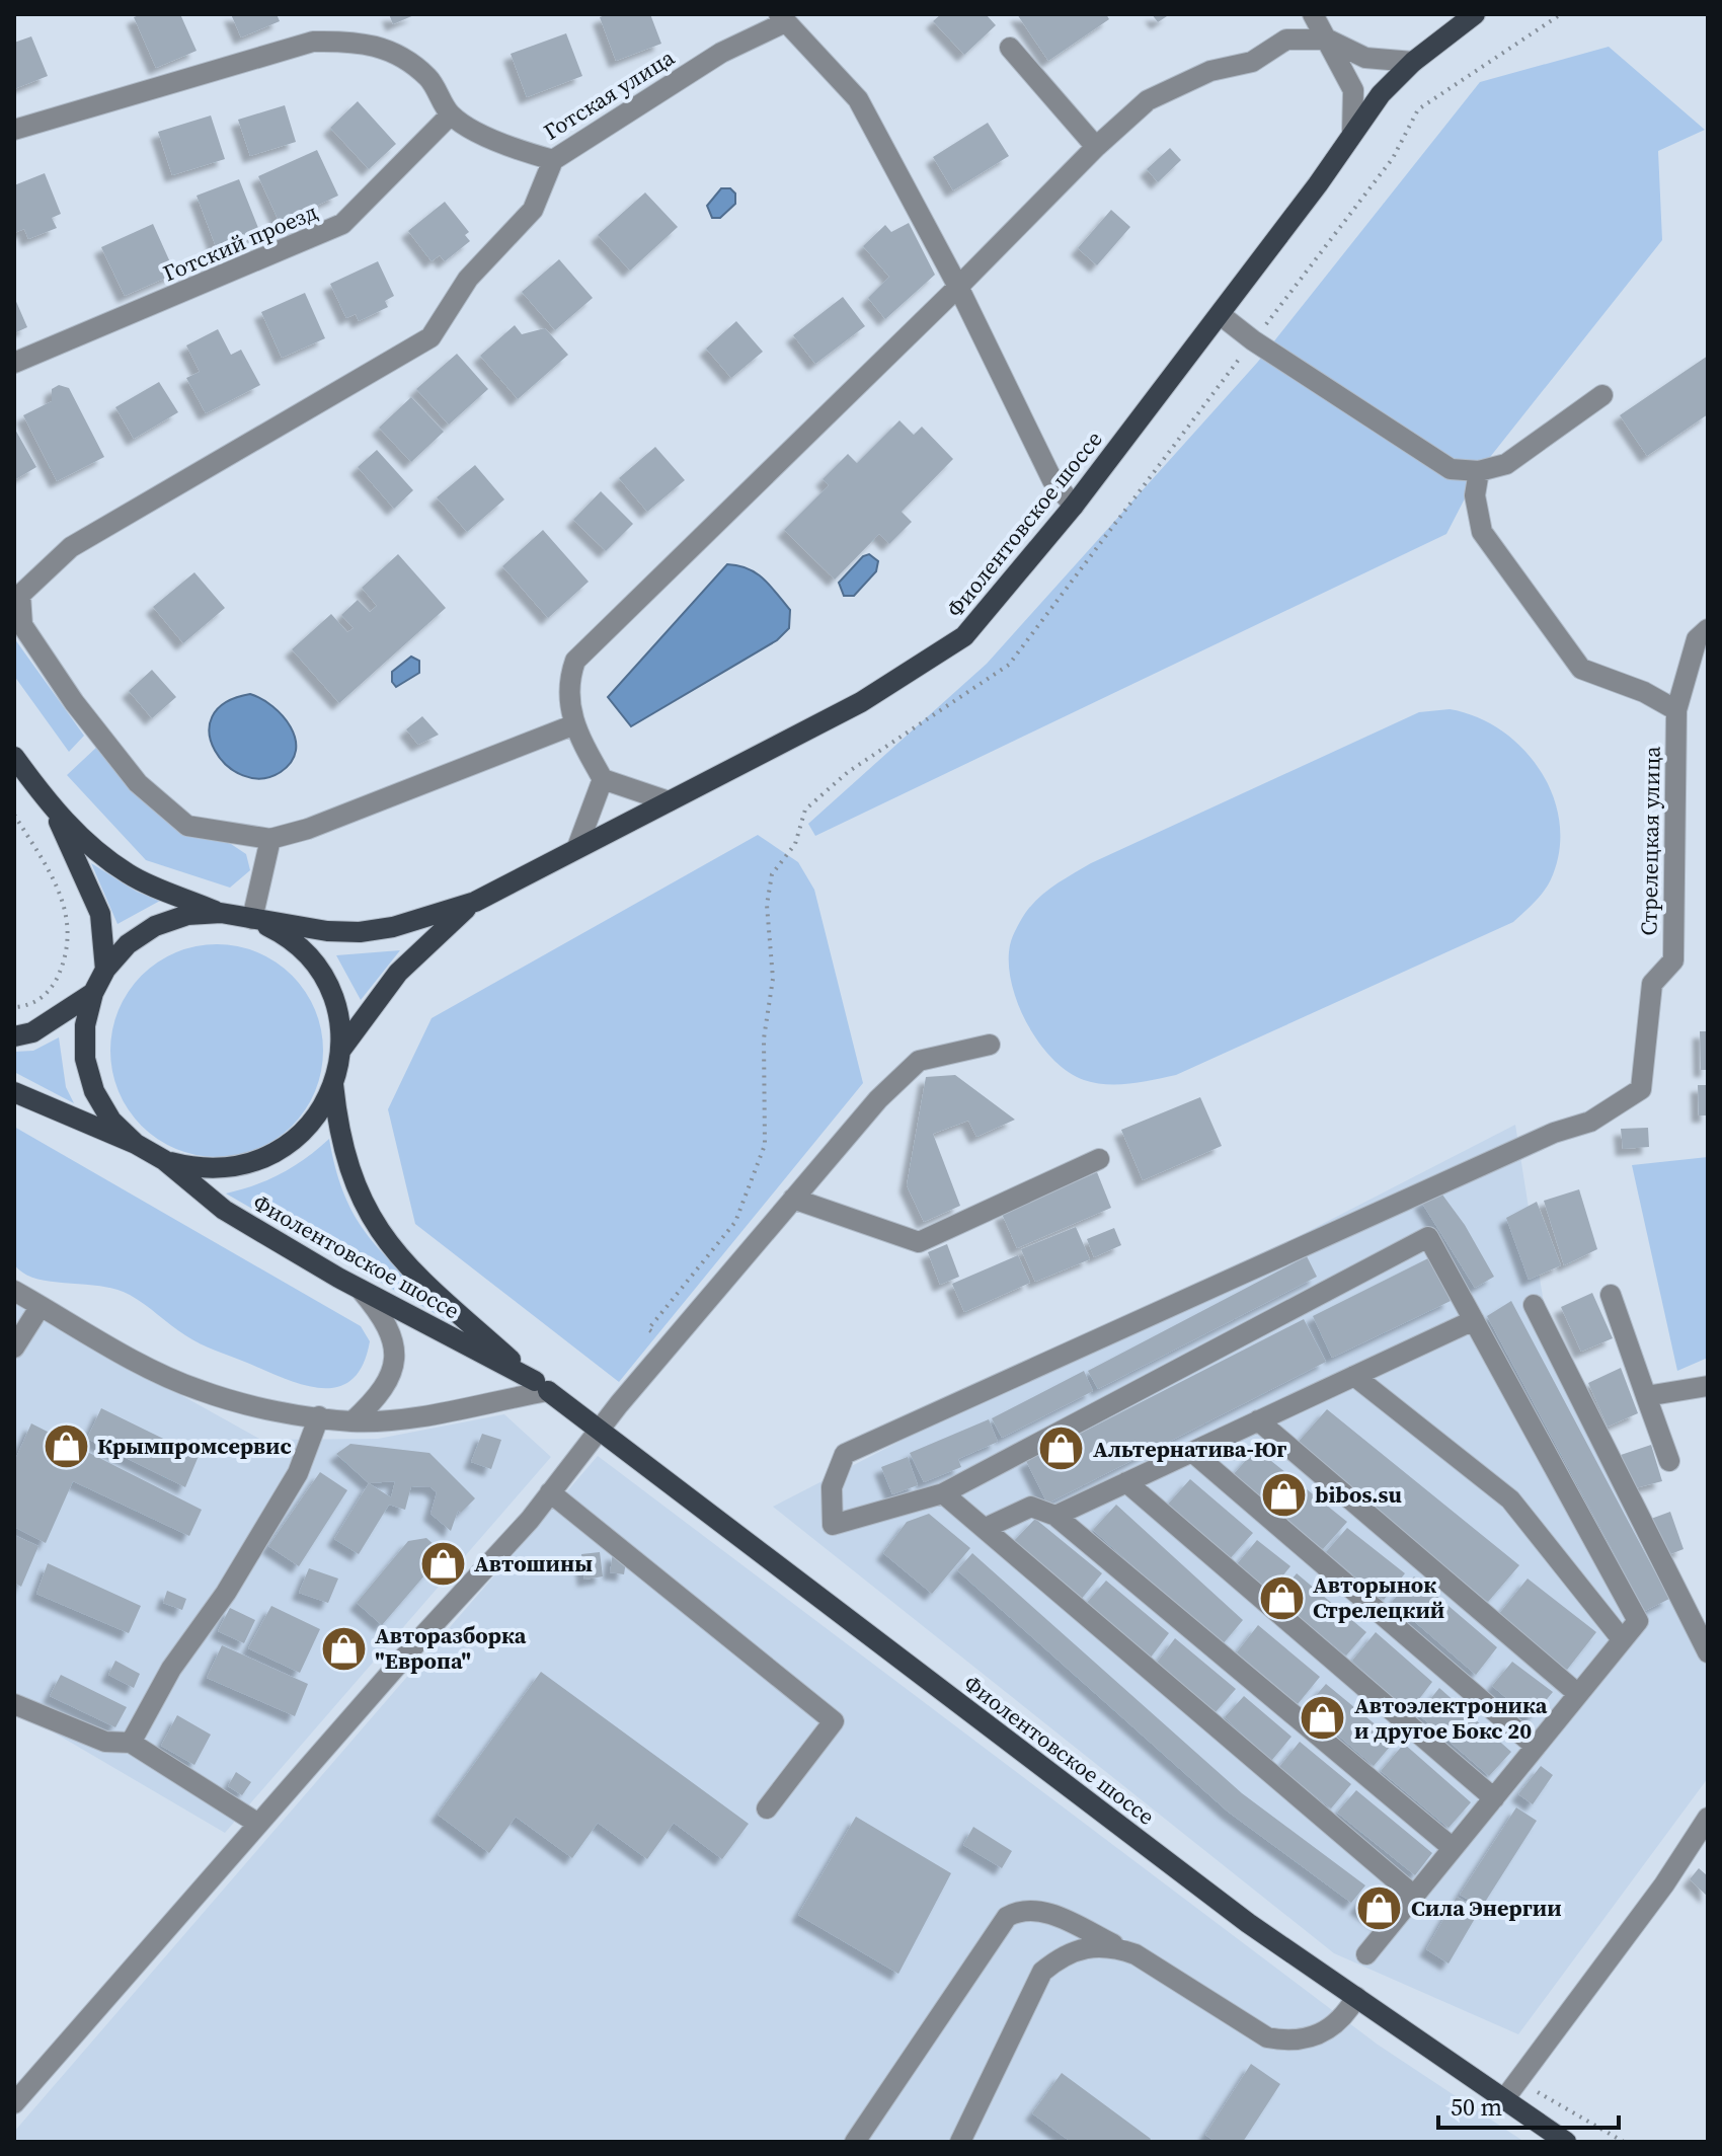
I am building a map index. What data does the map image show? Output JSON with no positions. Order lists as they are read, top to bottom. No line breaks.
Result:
{"streets":{"main road":["Фиолентовское шоссе"],"street":["Готская улица","Готский проезд","Стрелецкая улица"]},"crossings":[["Готская улица","Готский проезд"],["Готская улица","Фиолентовское шоссе"]],"places":{"shop":["Крымпромсервис","Альтернатива-Юг","bibos.su","Автошины","Авторынок Стрелецкий","Авторазборка \"Европа\"","Автоэлектроника и другое Бокс 20","Сила Энергии"]},"scale_bar":"50 m"}
